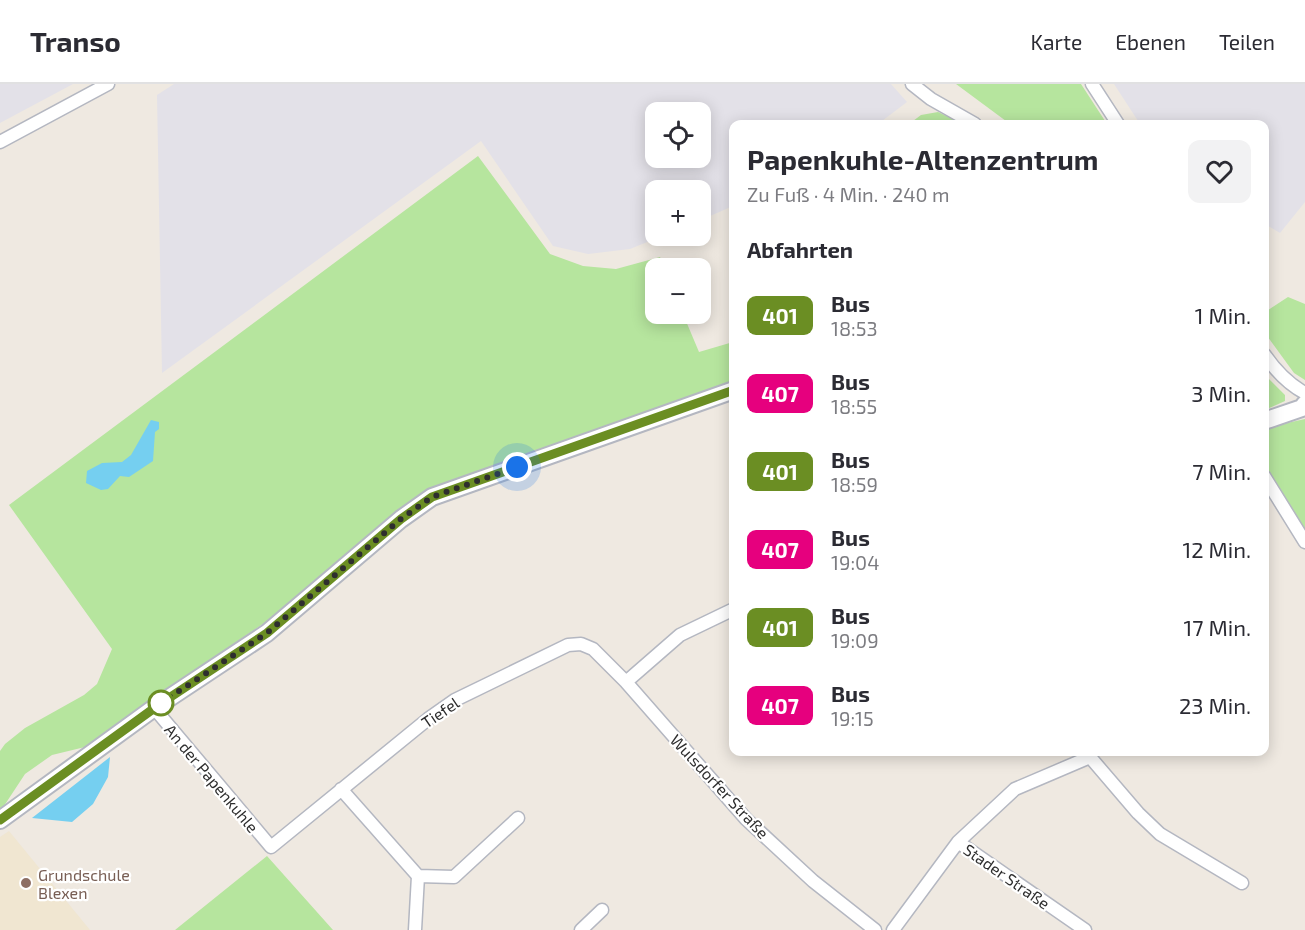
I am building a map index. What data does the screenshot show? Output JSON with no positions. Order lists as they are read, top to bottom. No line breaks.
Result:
{"streets":{"street":["Tiefel","An der Papenkuhle","Wulsdorfer Straße","Stader Straße"]},"crossings":[["Tiefel","An der Papenkuhle"],["Tiefel","Wulsdorfer Straße"]],"places":["Grundschule Blexen"],"lines":["bus line 401"],"page":{"header":"Transo","nav":["Karte","Ebenen","Teilen"],"map_buttons":["+","−"],"heading":[["Papenkuhle-Altenzentrum","Zu Fuß · 4 Min. · 240 m"],"Abfahrten"],"list":[{"mark":"401","name":"Bus","note":"18:53","value":"1 Min."},{"mark":"407","name":"Bus","note":"18:55","value":"3 Min."},{"mark":"401","name":"Bus","note":"18:59","value":"7 Min."},{"mark":"407","name":"Bus","note":"19:04","value":"12 Min."},{"mark":"401","name":"Bus","note":"19:09","value":"17 Min."},{"mark":"407","name":"Bus","note":"19:15","value":"23 Min."}]}}
